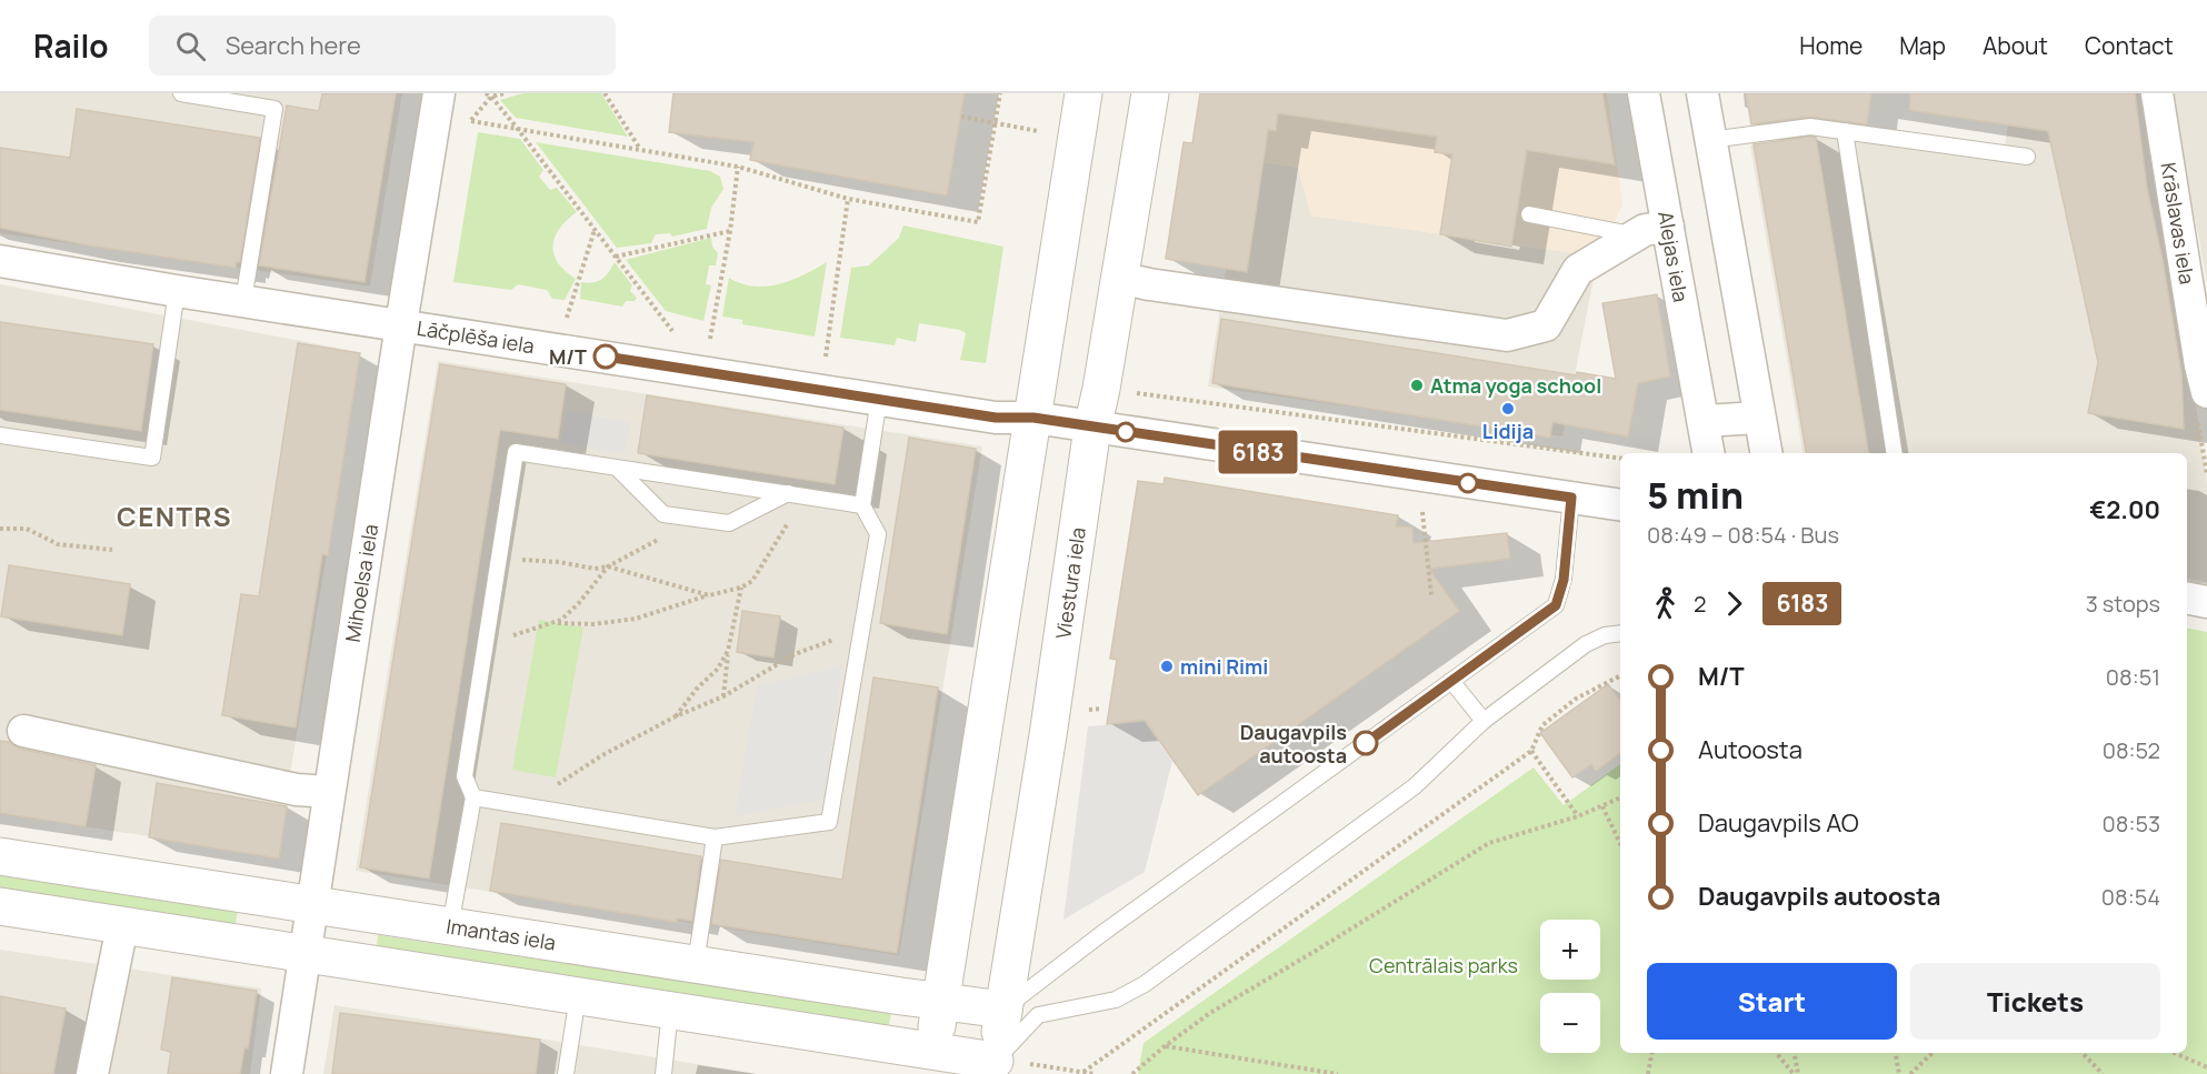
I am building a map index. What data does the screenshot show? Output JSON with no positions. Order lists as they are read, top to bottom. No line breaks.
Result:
{"streets":{"street":["Krāslavas iela","Alejas iela","Lāčplēša iela","Mihoelsa iela","Viestura iela","Imantas iela"]},"crossings":[["Lāčplēša iela","Mihoelsa iela"],["Lāčplēša iela","Viestura iela"],["Mihoelsa iela","Imantas iela"],["Viestura iela","Imantas iela"]],"districts":["CENTRS"],"parks":["Centrālais parks"],"places":["M/T","Atma yoga school","Lidija","mini Rimi","Daugavpils autoosta"],"lines":["bus line 6183"],"page":{"header":"Railo","search":"Search here","nav":["Home","Map","About","Contact"],"on_map":"6183","heading":["5 min","08:49 – 08:54 · Bus","€2.00"],"legs":["2","6183","3 stops"],"list":[{"name":"M/T","value":"08:51"},{"name":"Autoosta","value":"08:52"},{"name":"Daugavpils AO","value":"08:53"},{"name":"Daugavpils autoosta","value":"08:54"}],"map_buttons":["+","−"],"buttons":["Start","Tickets"]}}
